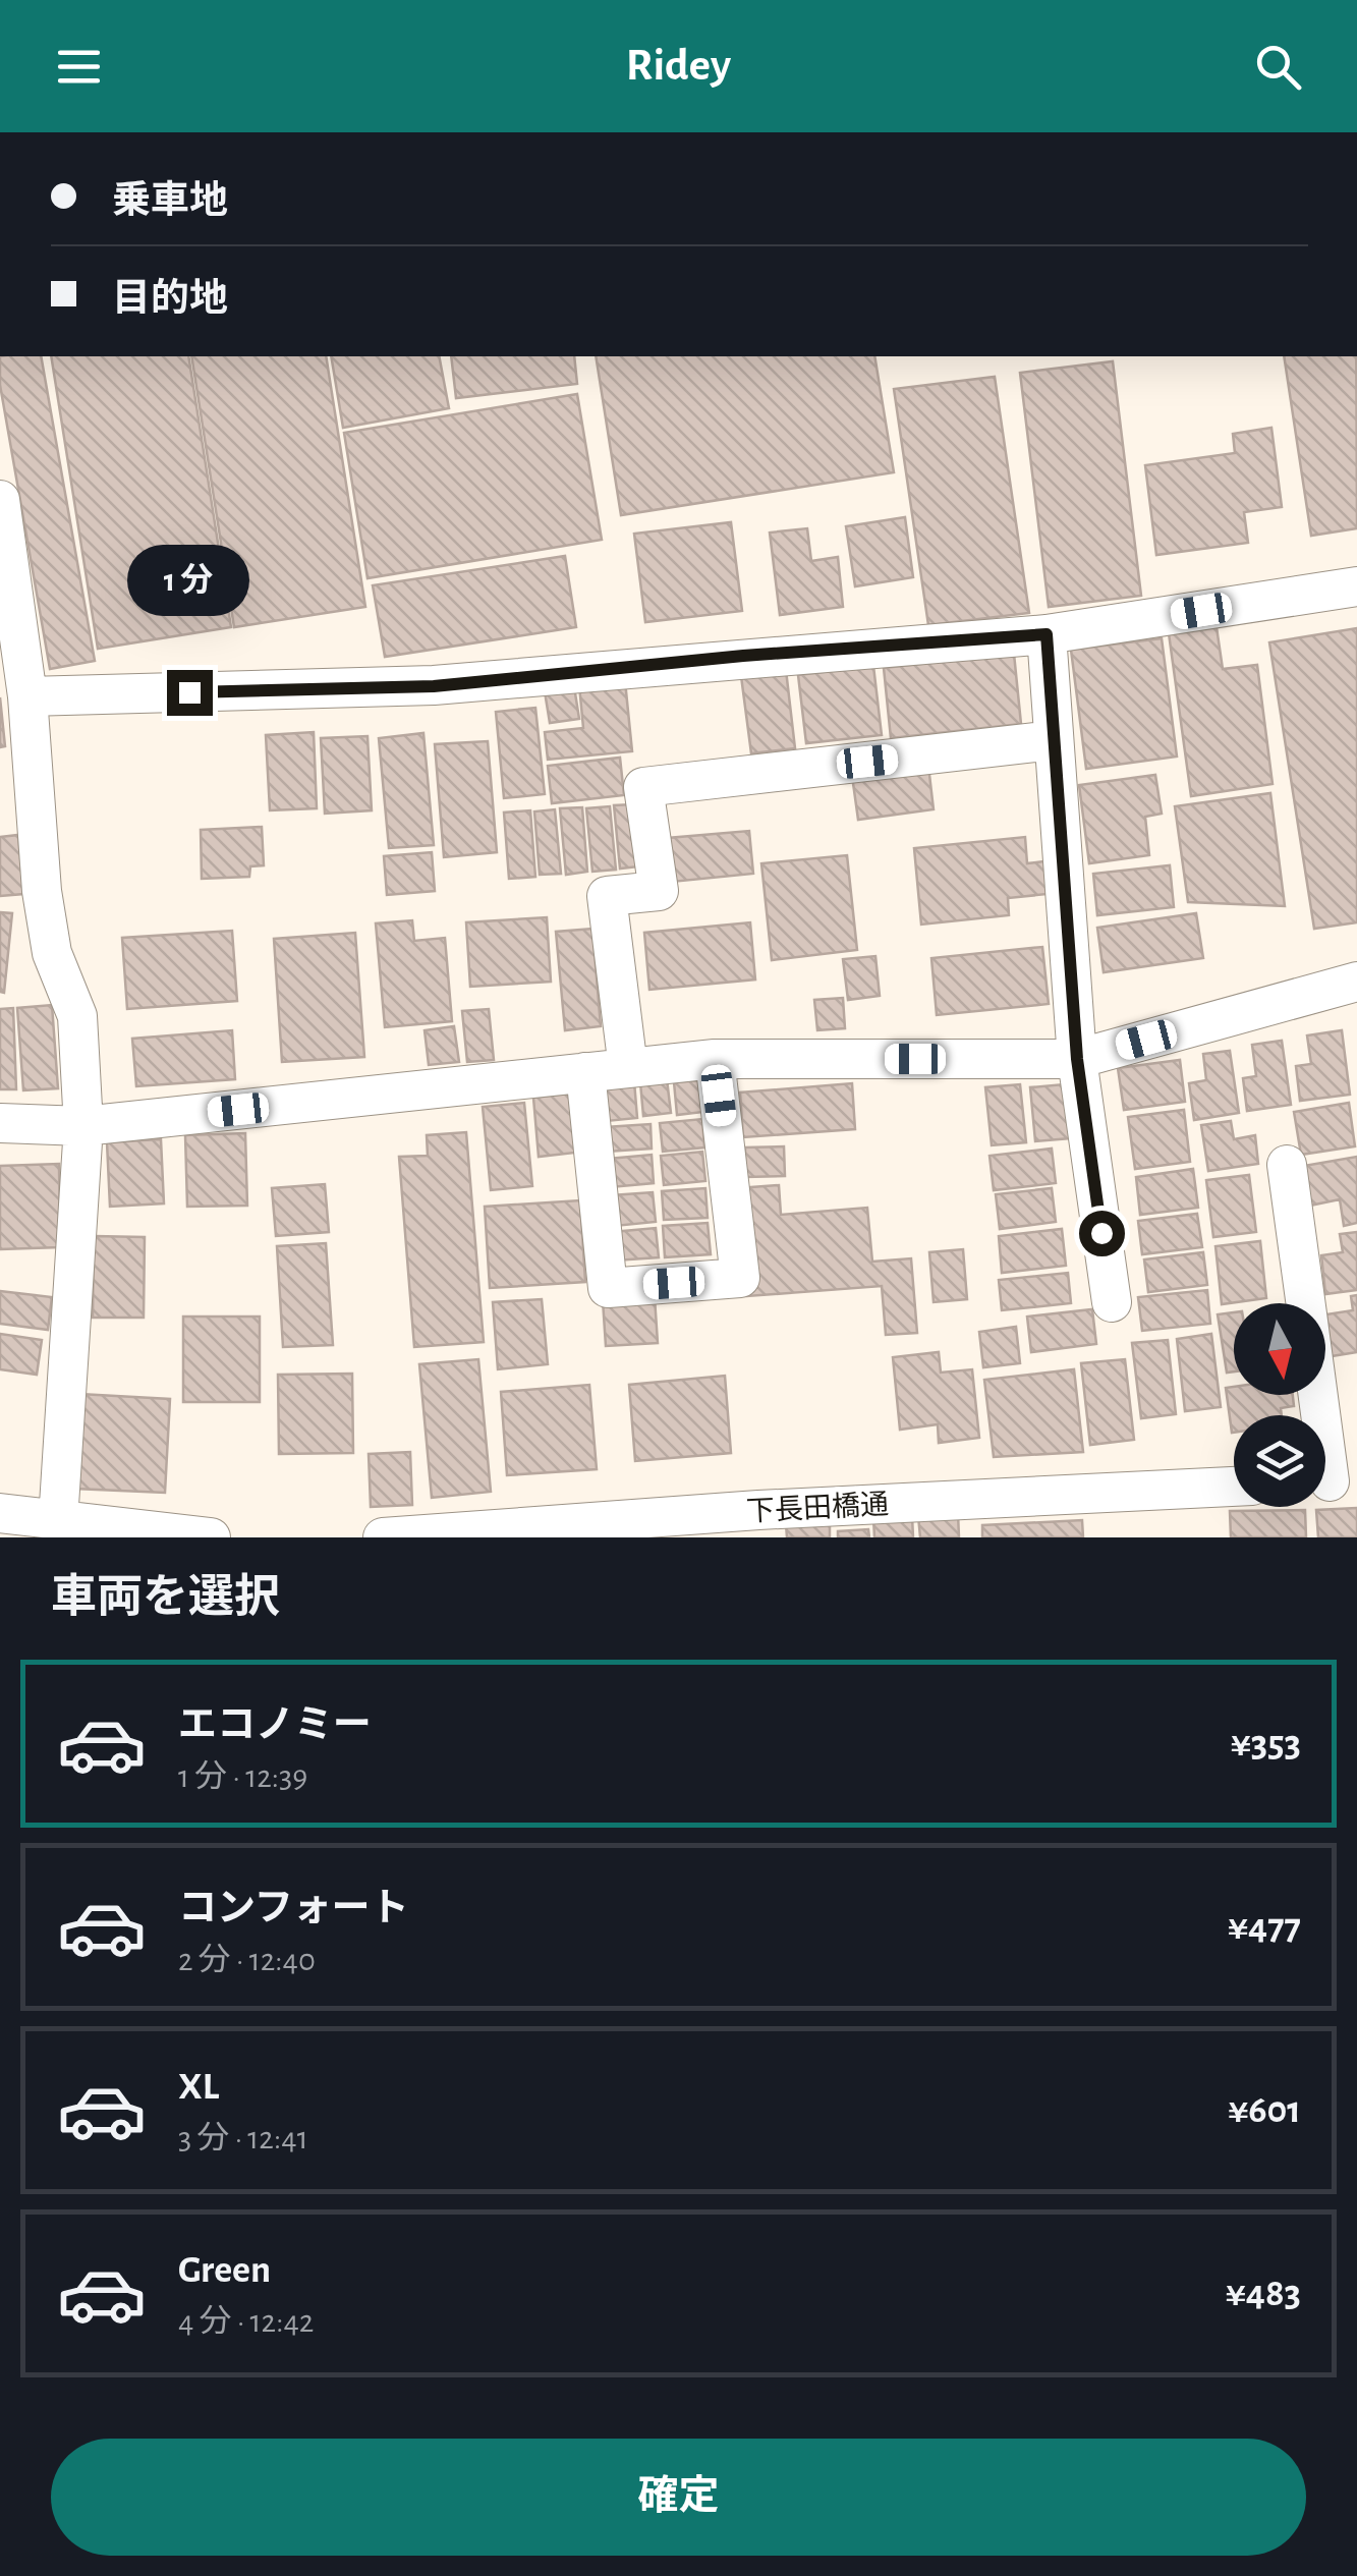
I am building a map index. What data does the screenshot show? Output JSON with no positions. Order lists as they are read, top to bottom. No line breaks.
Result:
{"streets":{"street":["下長田橋通"]},"north":"bottom","page":{"header":"Ridey","banner":["乗車地","目的地"],"bubble":"1 分","heading":"車両を選択","list":[{"name":"エコノミー","note":"1 分 · 12:39","value":"¥353"},{"name":"コンフォート","note":"2 分 · 12:40","value":"¥477"},{"name":"XL","note":"3 分 · 12:41","value":"¥601"},{"name":"Green","note":"4 分 · 12:42","value":"¥483"}],"buttons":"確定"}}
